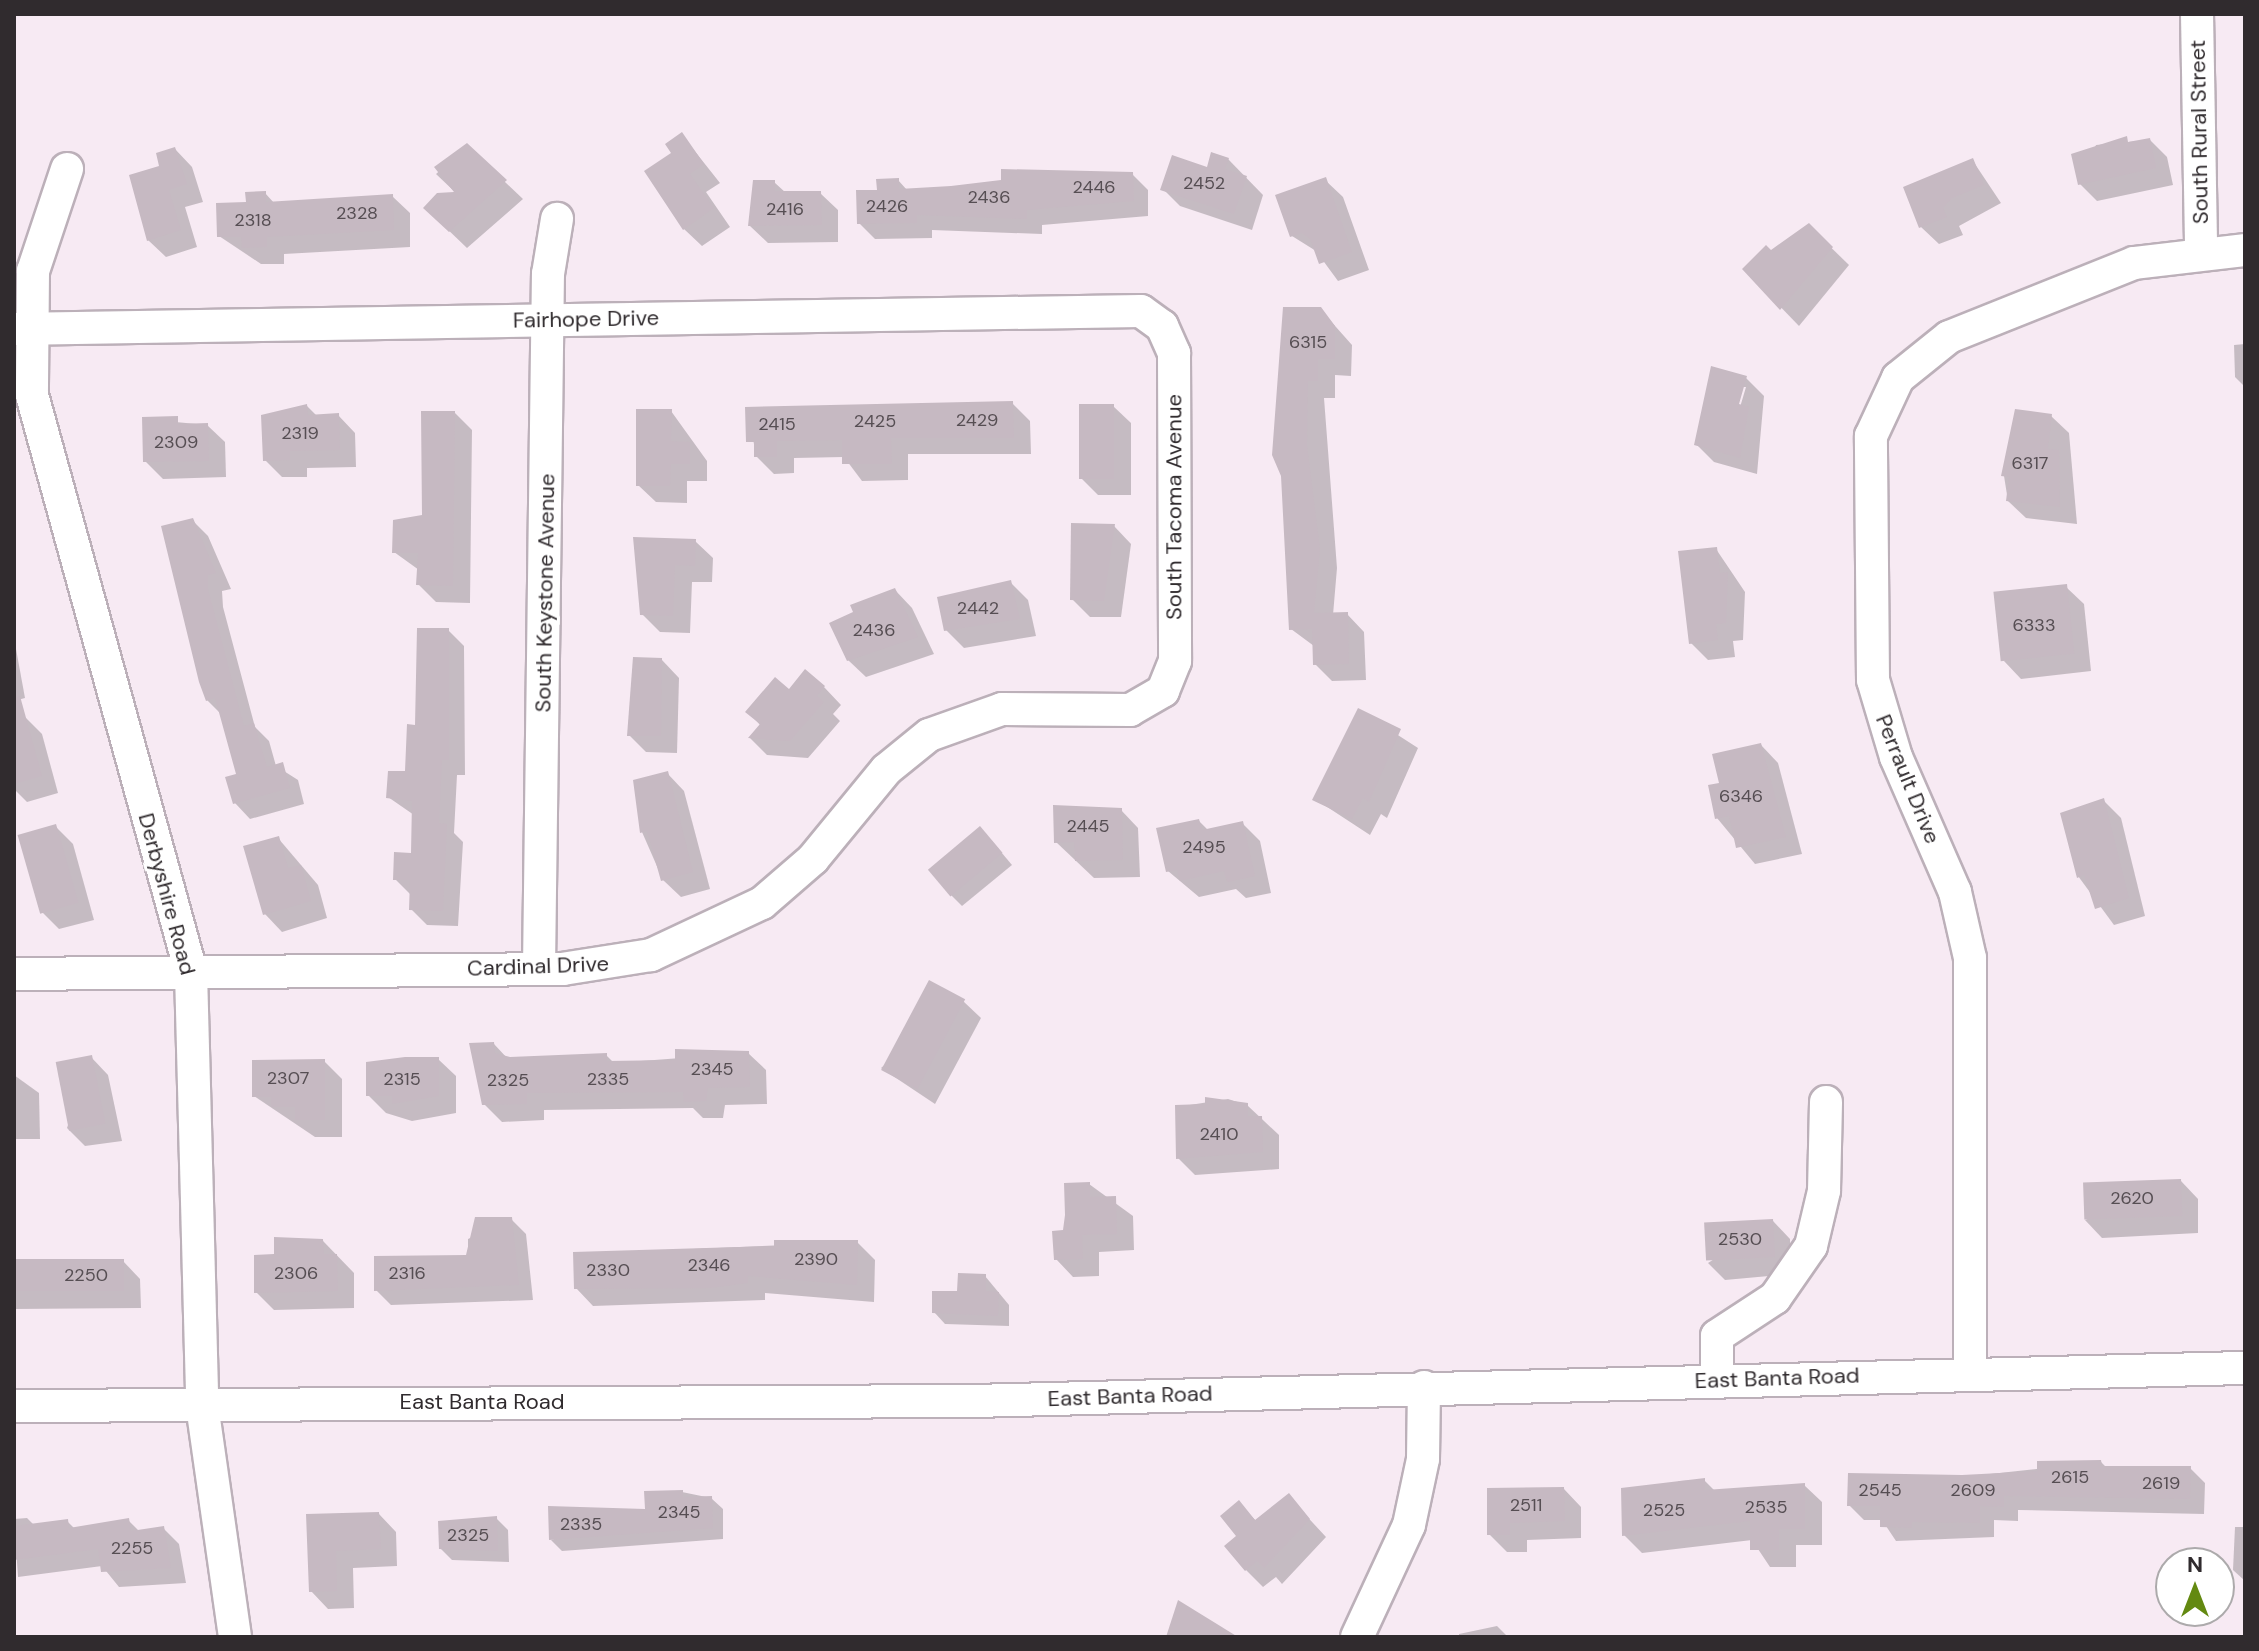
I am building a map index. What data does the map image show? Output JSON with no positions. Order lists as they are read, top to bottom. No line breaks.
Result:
{"streets":{"street":["South Rural Street","Fairhope Drive","South Tacoma Avenue","South Keystone Avenue","Perrault Drive","Derbyshire Road","Cardinal Drive","East Banta Road"]},"crossings":[["South Rural Street","Perrault Drive"],["Fairhope Drive","South Tacoma Avenue"],["Fairhope Drive","South Keystone Avenue"],["Fairhope Drive","Derbyshire Road"],["South Tacoma Avenue","Cardinal Drive"],["South Keystone Avenue","Cardinal Drive"],["Perrault Drive","East Banta Road"],["Derbyshire Road","Cardinal Drive"],["Derbyshire Road","East Banta Road"]],"house_numbers":["2452","2446","2436","2426","2416","2328","2318","6315","2429","2425","2415","2319","2309","6317","2442","6333","2436","6346","2445","2495","2345","2307","2315","2335","2325","2410","2620","2530","2390","2346","2330","2306","2316","2250","2615","2619","2545","2609","2511","2535","2525","2345","2335","2325","2255"],"north":"top"}
